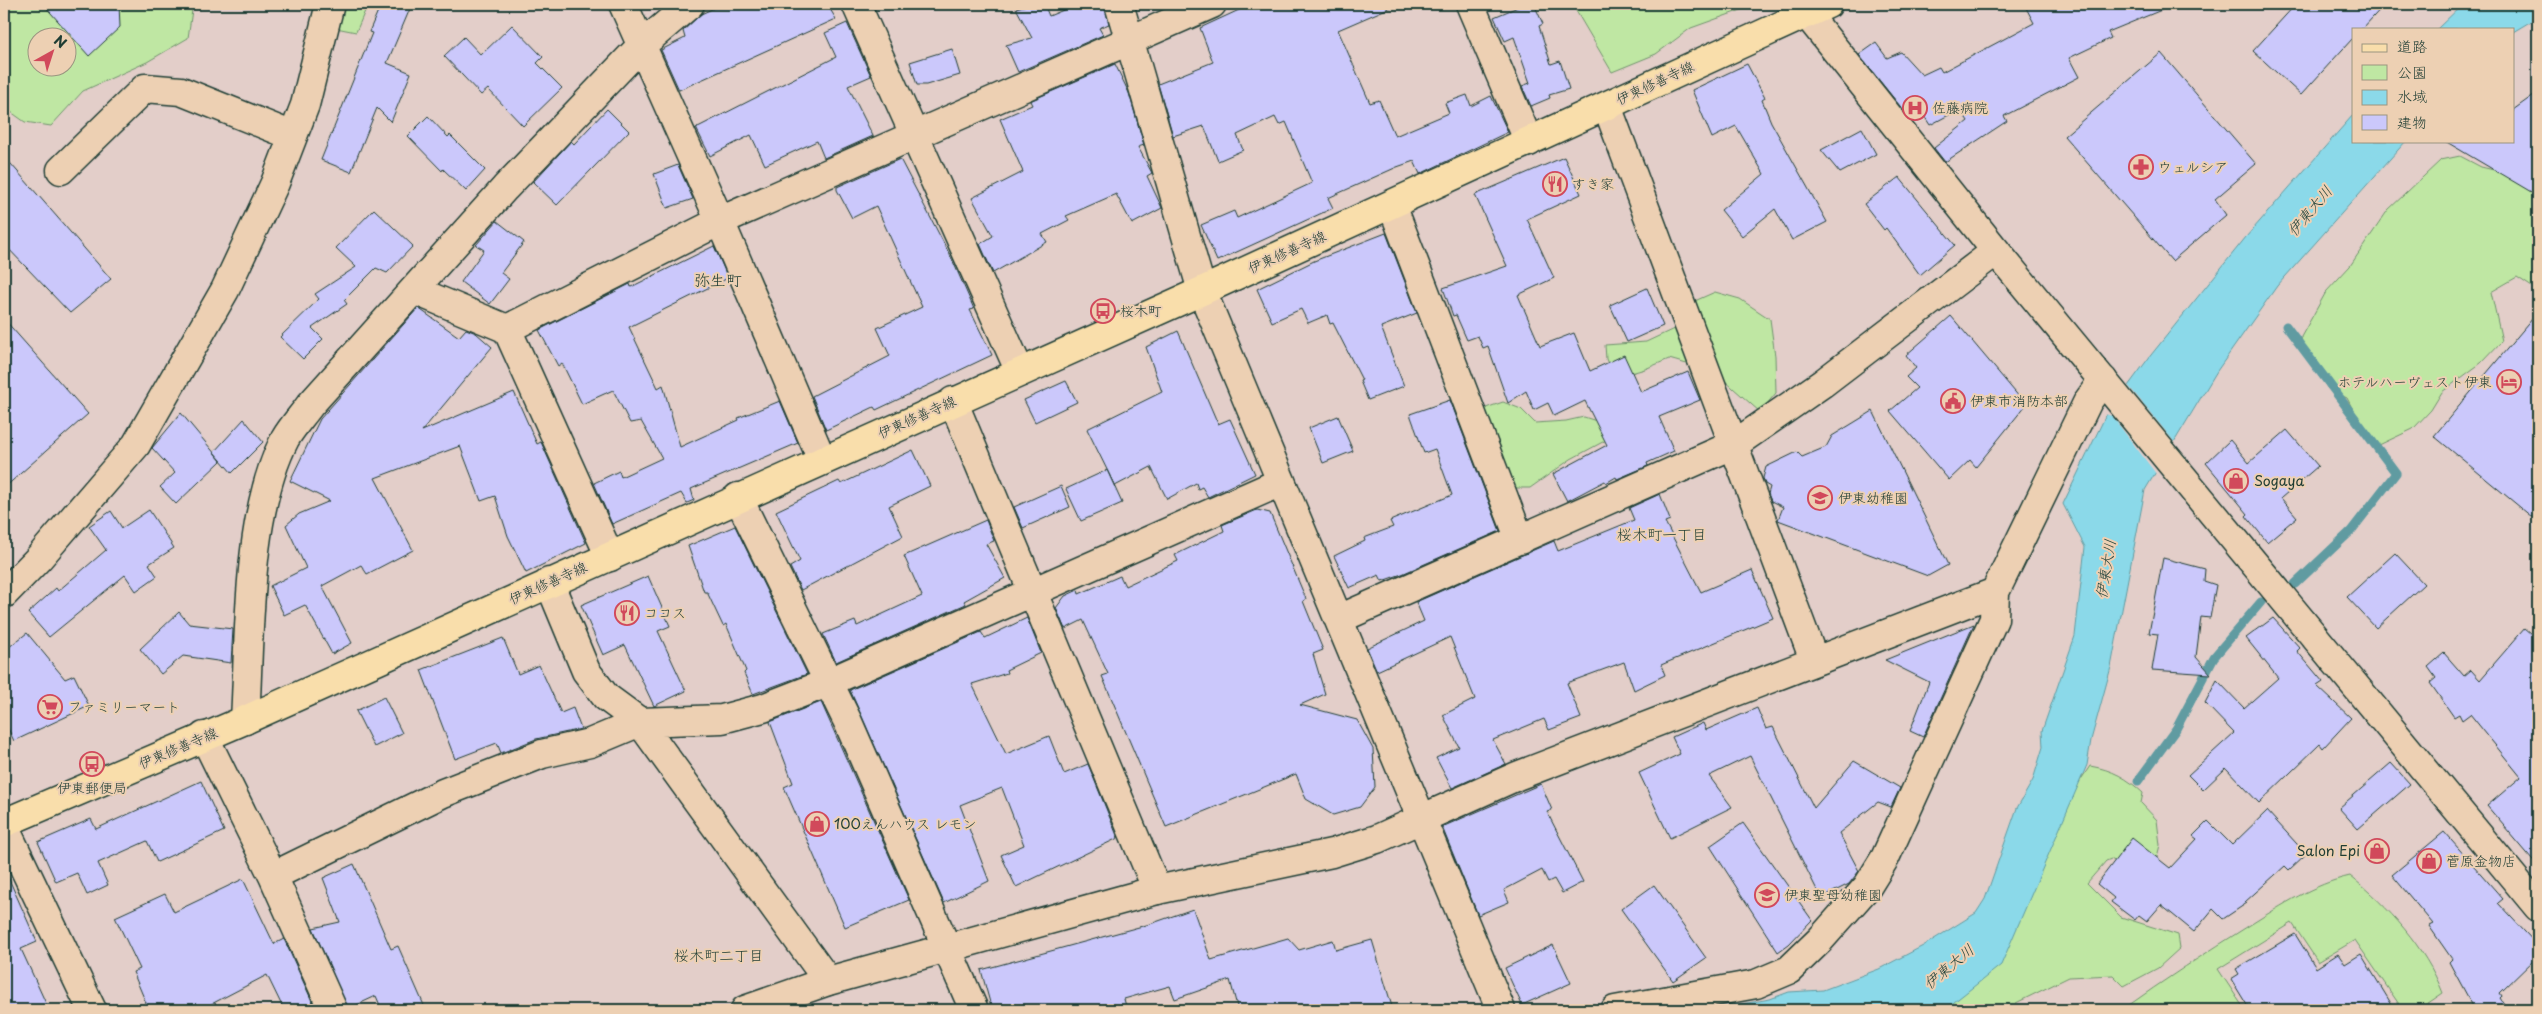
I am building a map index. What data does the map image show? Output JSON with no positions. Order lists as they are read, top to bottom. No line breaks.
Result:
{"streets":{"main road":["伊東修善寺線"]},"districts":["弥生町","桜木町一丁目","桜木町二丁目"],"water":["伊東大川"],"places":{"hospital":["佐藤病院"],"pharmacy":["ウェルシア"],"restaurant":["すき家","ココス"],"bus stop":["桜木町","伊東郵便局"],"hotel":["ホテルハーヴェスト伊東"],"public building":["伊東市消防本部"],"shop":["Sogaya","100えんハウス レモン","Salon Epi","菅原金物店"],"school or university":["伊東幼稚園","伊東聖母幼稚園"],"supermarket":["ファミリーマート"]},"legend":["道路","公園","水域","建物"],"north":"top right"}
